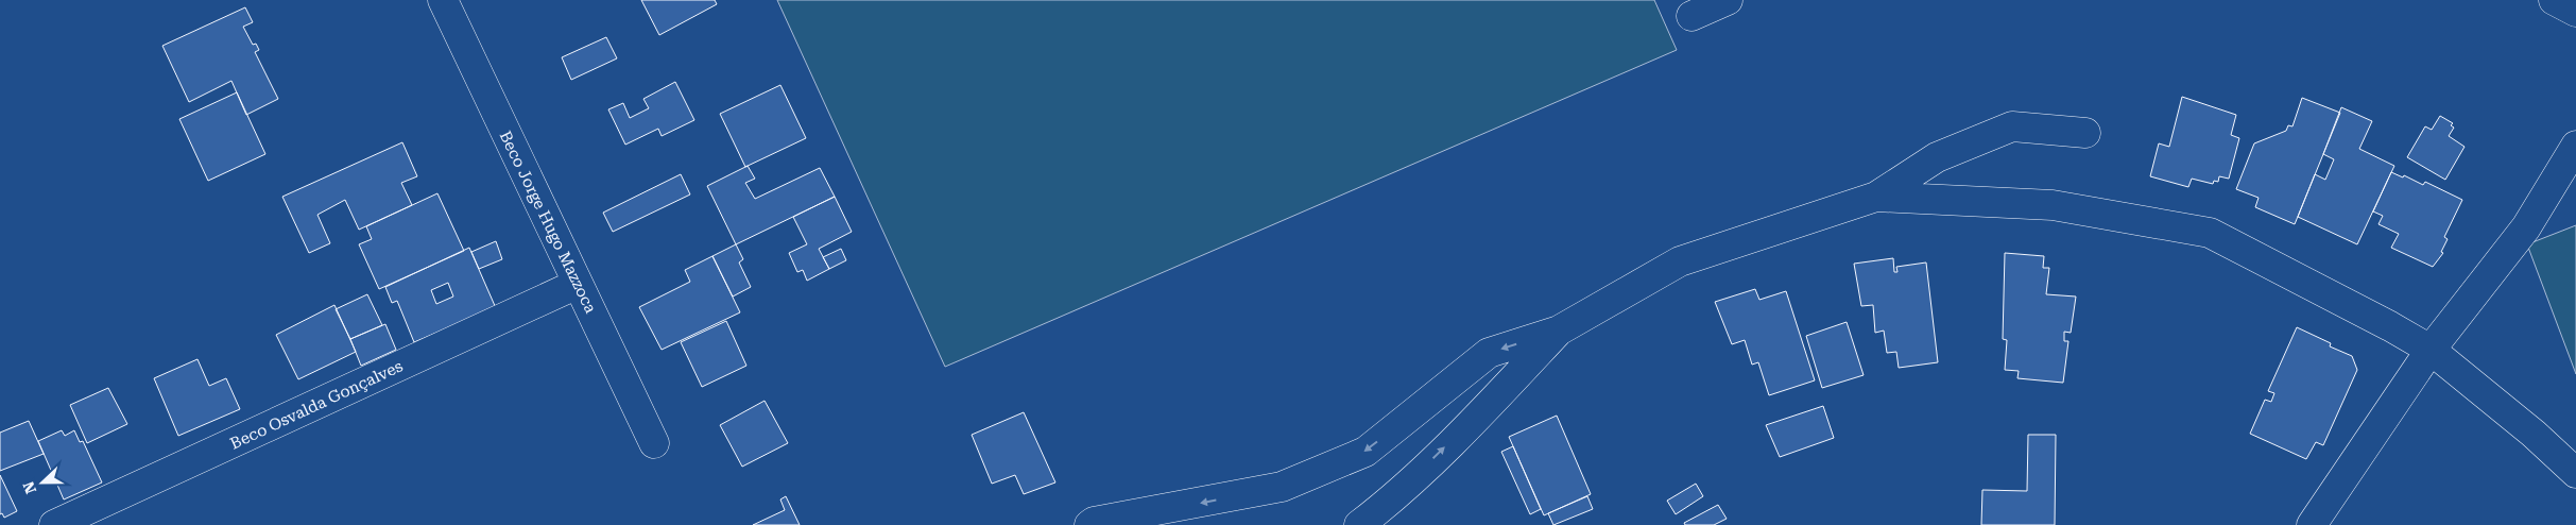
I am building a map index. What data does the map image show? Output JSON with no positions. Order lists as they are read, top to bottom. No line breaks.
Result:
{"streets":{"street":["Beco Jorge Hugo Mazzoca","Beco Osvalda Gonçalves"]},"crossings":[["Beco Jorge Hugo Mazzoca","Beco Osvalda Gonçalves"]],"north":"left"}
